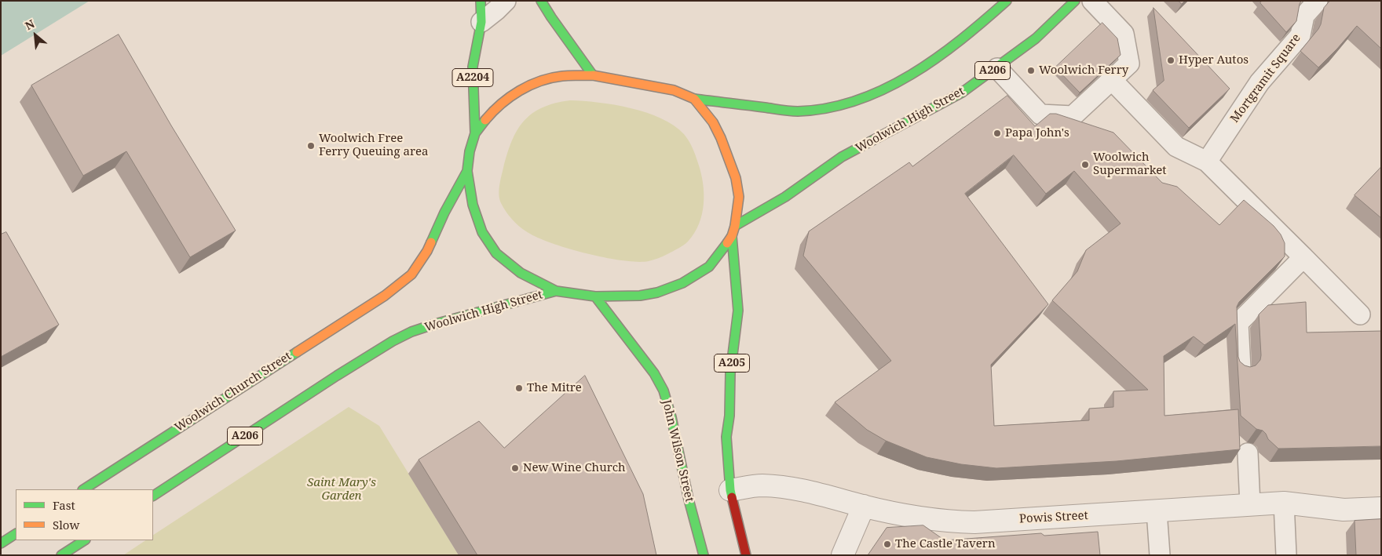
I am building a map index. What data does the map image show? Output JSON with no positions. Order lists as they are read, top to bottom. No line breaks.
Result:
{"streets":{"main road":["A206","A2204","Woolwich High Street","A205","Woolwich Church Street","John Wilson Street"],"street":["Powis Street"],"lane":["Mortgramit Square"]},"crossings":[["A205","Powis Street"]],"parks":["Saint Mary's Garden"],"places":["Hyper Autos","Woolwich Ferry","Papa John's","Woolwich Free Ferry Queuing area","Woolwich Supermarket","The Mitre","New Wine Church","The Castle Tavern"],"legend":["Fast","Slow"],"north":"top left"}
